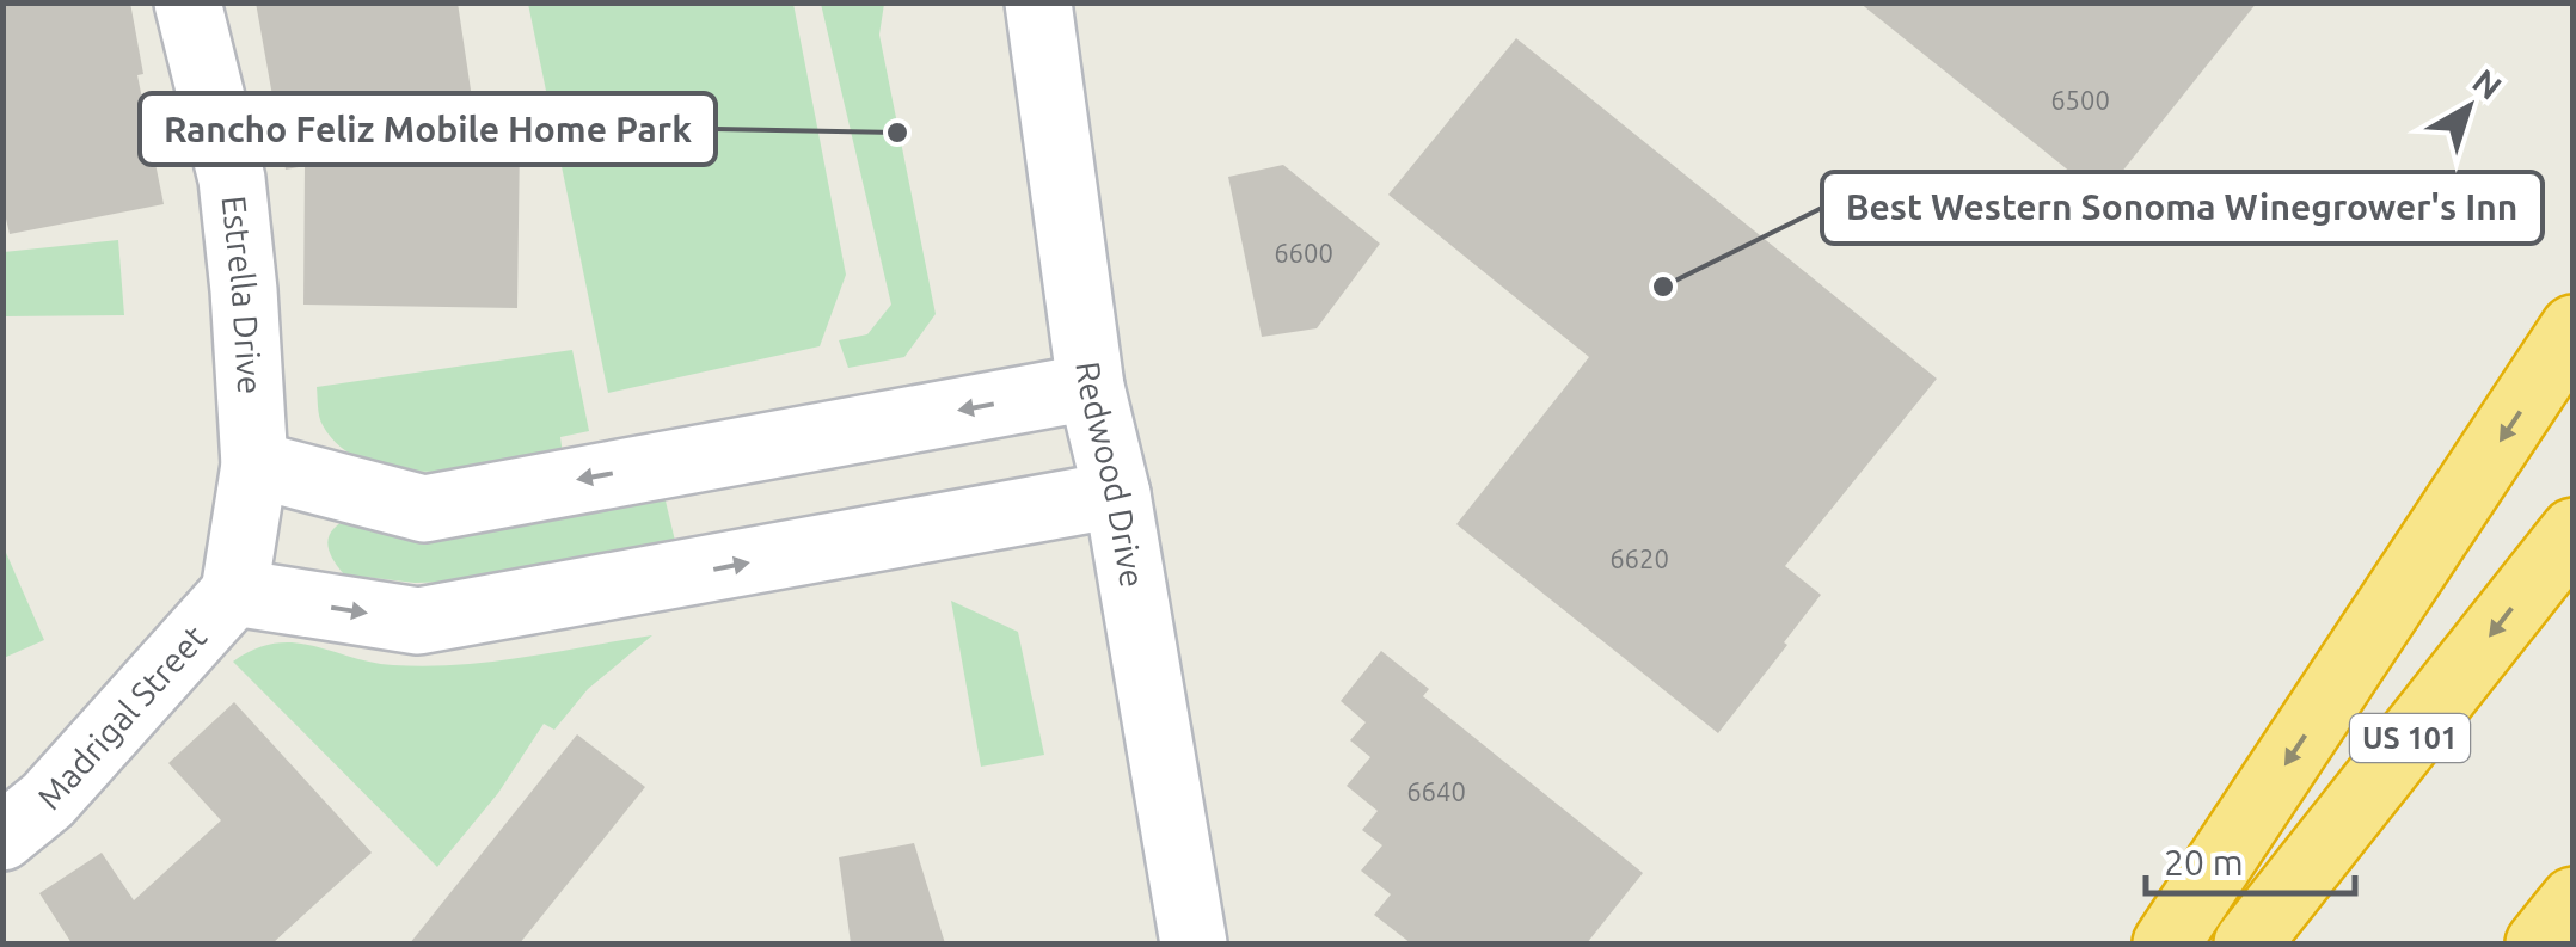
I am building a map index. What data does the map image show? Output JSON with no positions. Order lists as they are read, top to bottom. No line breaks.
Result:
{"streets":{"highway":["US 101"],"street":["Estrella Drive","Redwood Drive","Madrigal Street"]},"crossings":[["Estrella Drive","Madrigal Street"]],"places":["Rancho Feliz Mobile Home Park","Best Western Sonoma Winegrower's Inn"],"house_numbers":["6500","6600","6620","6640"],"scale_bar":"20 m","north":"top right"}
